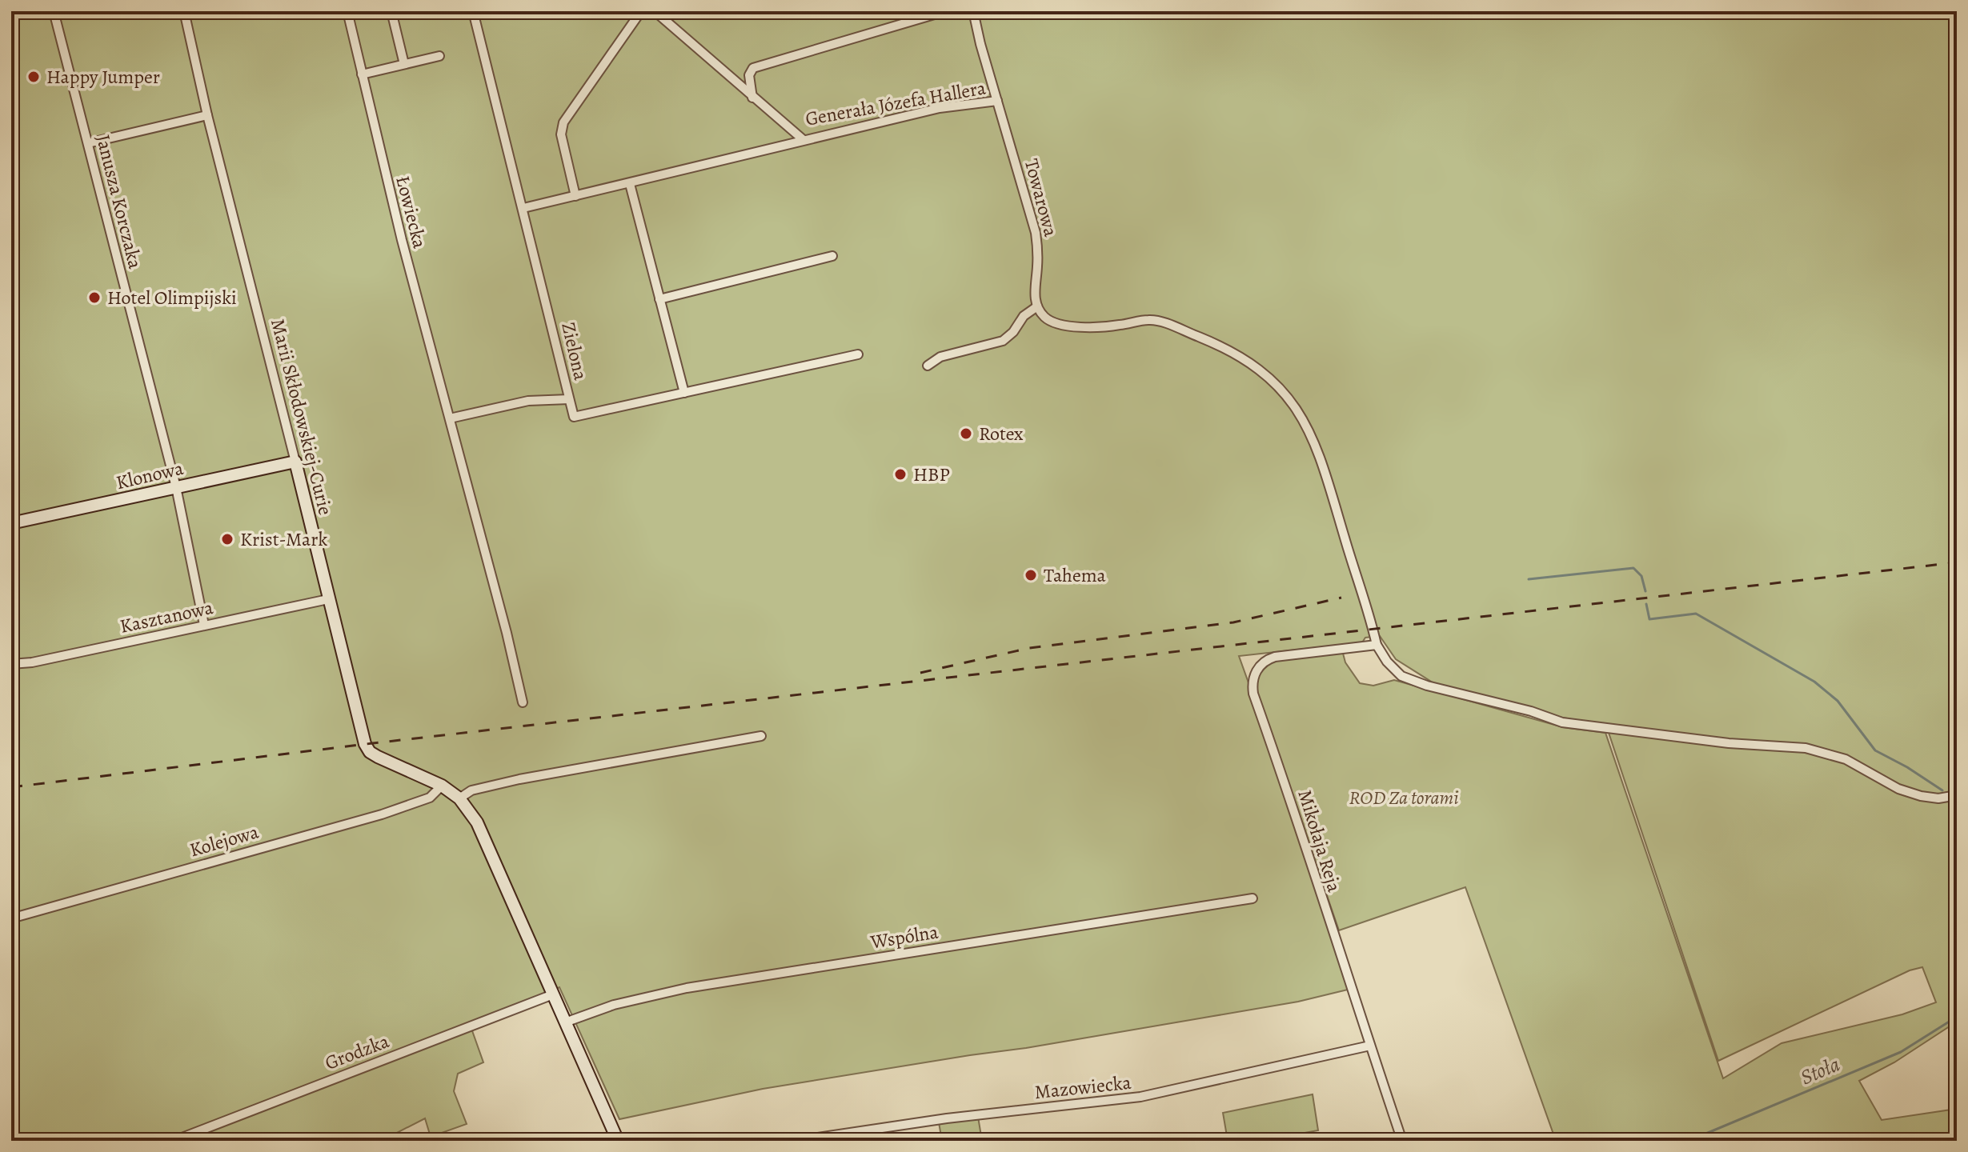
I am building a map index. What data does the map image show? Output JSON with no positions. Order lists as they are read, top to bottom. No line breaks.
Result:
{"streets":{"street":["Generała Józefa Hallera","Towarowa","Janusza Korczaka","Łowiecka","Zielona","Marii Skłodowskiej-Curie","Klonowa","Kasztanowa","Kolejowa","Mikołaja Reja","Wspólna","Grodzka","Mazowiecka"]},"crossings":[["Generała Józefa Hallera","Towarowa"],["Janusza Korczaka","Klonowa"],["Janusza Korczaka","Kasztanowa"],["Marii Skłodowskiej-Curie","Klonowa"],["Marii Skłodowskiej-Curie","Kasztanowa"],["Marii Skłodowskiej-Curie","Kolejowa"],["Mikołaja Reja","Mazowiecka"]],"water":["Stoła"],"parks":["ROD Za torami"],"places":["Happy Jumper","Hotel Olimpijski","Rotex","HBP","Krist-Mark","Tahema"]}
